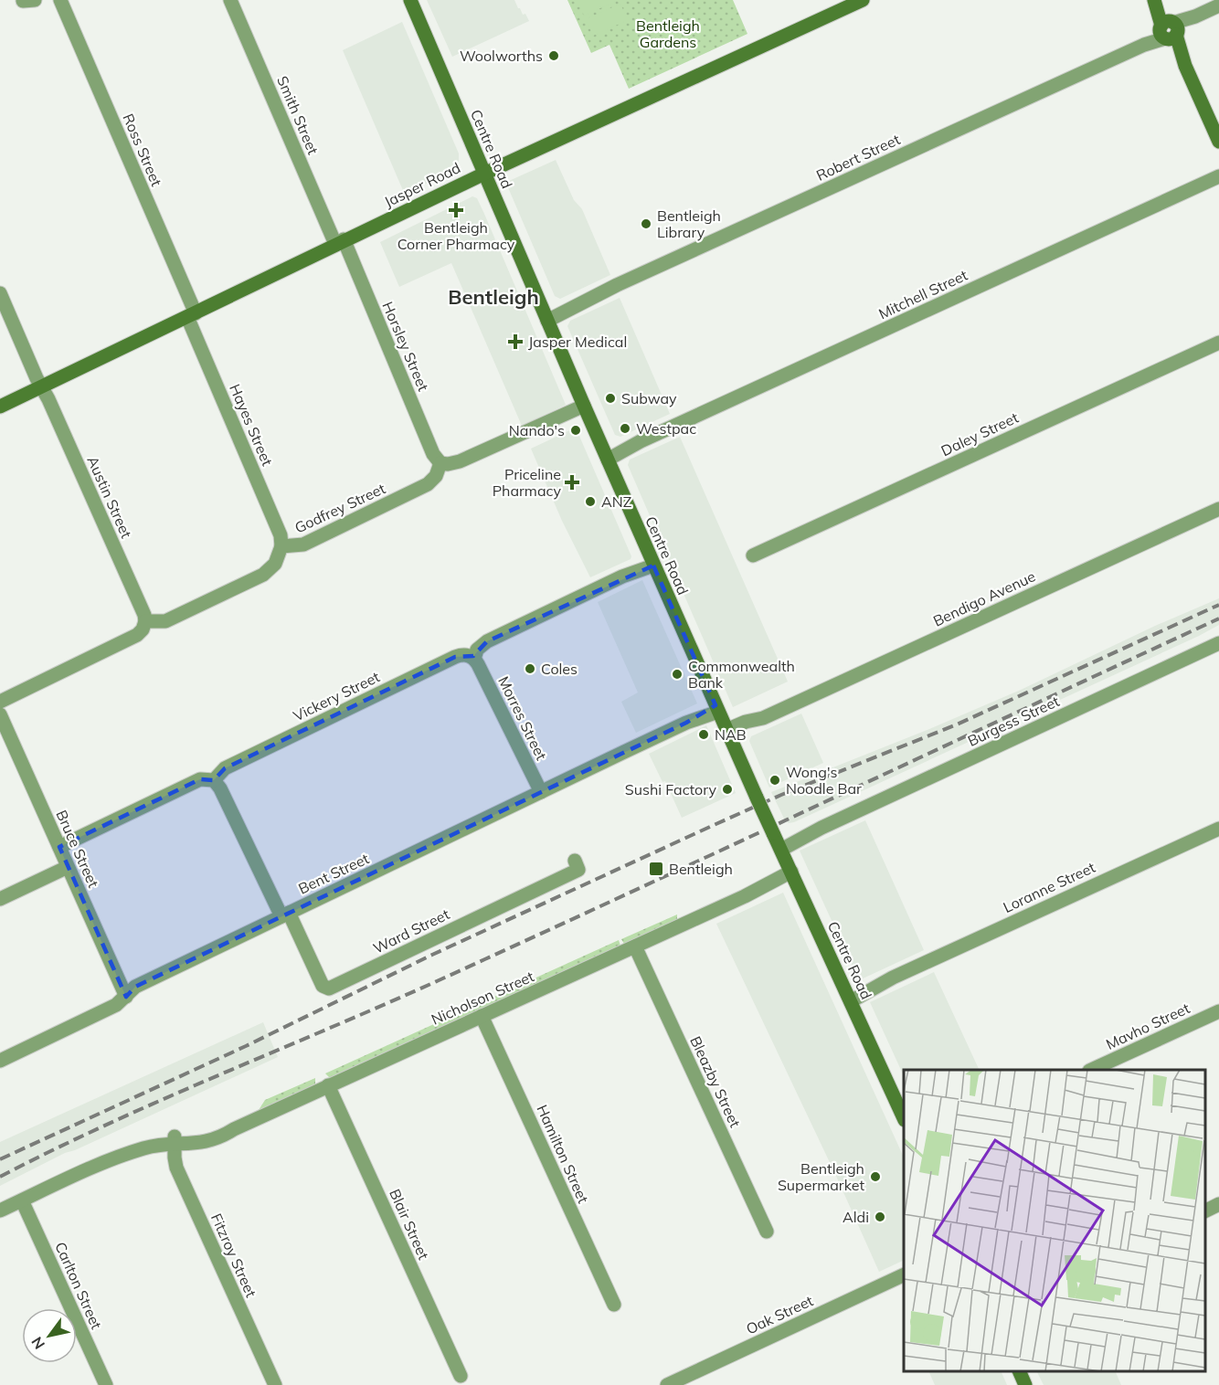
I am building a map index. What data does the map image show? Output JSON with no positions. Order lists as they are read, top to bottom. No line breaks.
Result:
{"streets":{"main road":["Centre Road","Jasper Road"],"street":["Smith Street","Ross Street","Robert Street","Mitchell Street","Horsley Street","Hayes Street","Daley Street","Austin Street","Godfrey Street","Bendigo Avenue","Vickery Street","Morres Street","Burgess Street","Bruce Street","Bent Street","Loranne Street","Ward Street","Nicholson Street","Mavho Street","Bleazby Street","Hamilton Street","Blair Street","Fitzroy Street","Carlton Street","Oak Street"]},"crossings":[["Smith Street","Jasper Road"],["Smith Street","Horsley Street"],["Centre Road","Robert Street"],["Centre Road","Jasper Road"],["Centre Road","Mitchell Street"],["Centre Road","Bendigo Avenue"],["Centre Road","Burgess Street"],["Centre Road","Bent Street"],["Centre Road","Loranne Street"],["Centre Road","Nicholson Street"],["Ross Street","Jasper Road"],["Ross Street","Hayes Street"],["Jasper Road","Horsley Street"],["Jasper Road","Hayes Street"],["Jasper Road","Austin Street"],["Horsley Street","Godfrey Street"],["Hayes Street","Godfrey Street"],["Austin Street","Godfrey Street"],["Vickery Street","Morres Street"],["Vickery Street","Bruce Street"],["Vickery Street","Ward Street"],["Morres Street","Bent Street"],["Bruce Street","Bent Street"],["Bent Street","Ward Street"],["Nicholson Street","Bleazby Street"],["Nicholson Street","Hamilton Street"],["Nicholson Street","Blair Street"],["Nicholson Street","Fitzroy Street"],["Nicholson Street","Carlton Street"]],"districts":["Bentleigh"],"parks":["Bentleigh Gardens"],"places":{"other":["Woolworths","Bentleigh Library","Subway","Westpac","Nando's","ANZ","Coles","Commonwealth Bank","NAB","Wong's Noodle Bar","Sushi Factory","Bentleigh Supermarket","Aldi"],"health":["Bentleigh Corner Pharmacy","Jasper Medical","Priceline Pharmacy"],"transit":["Bentleigh"]},"north":"bottom left"}
